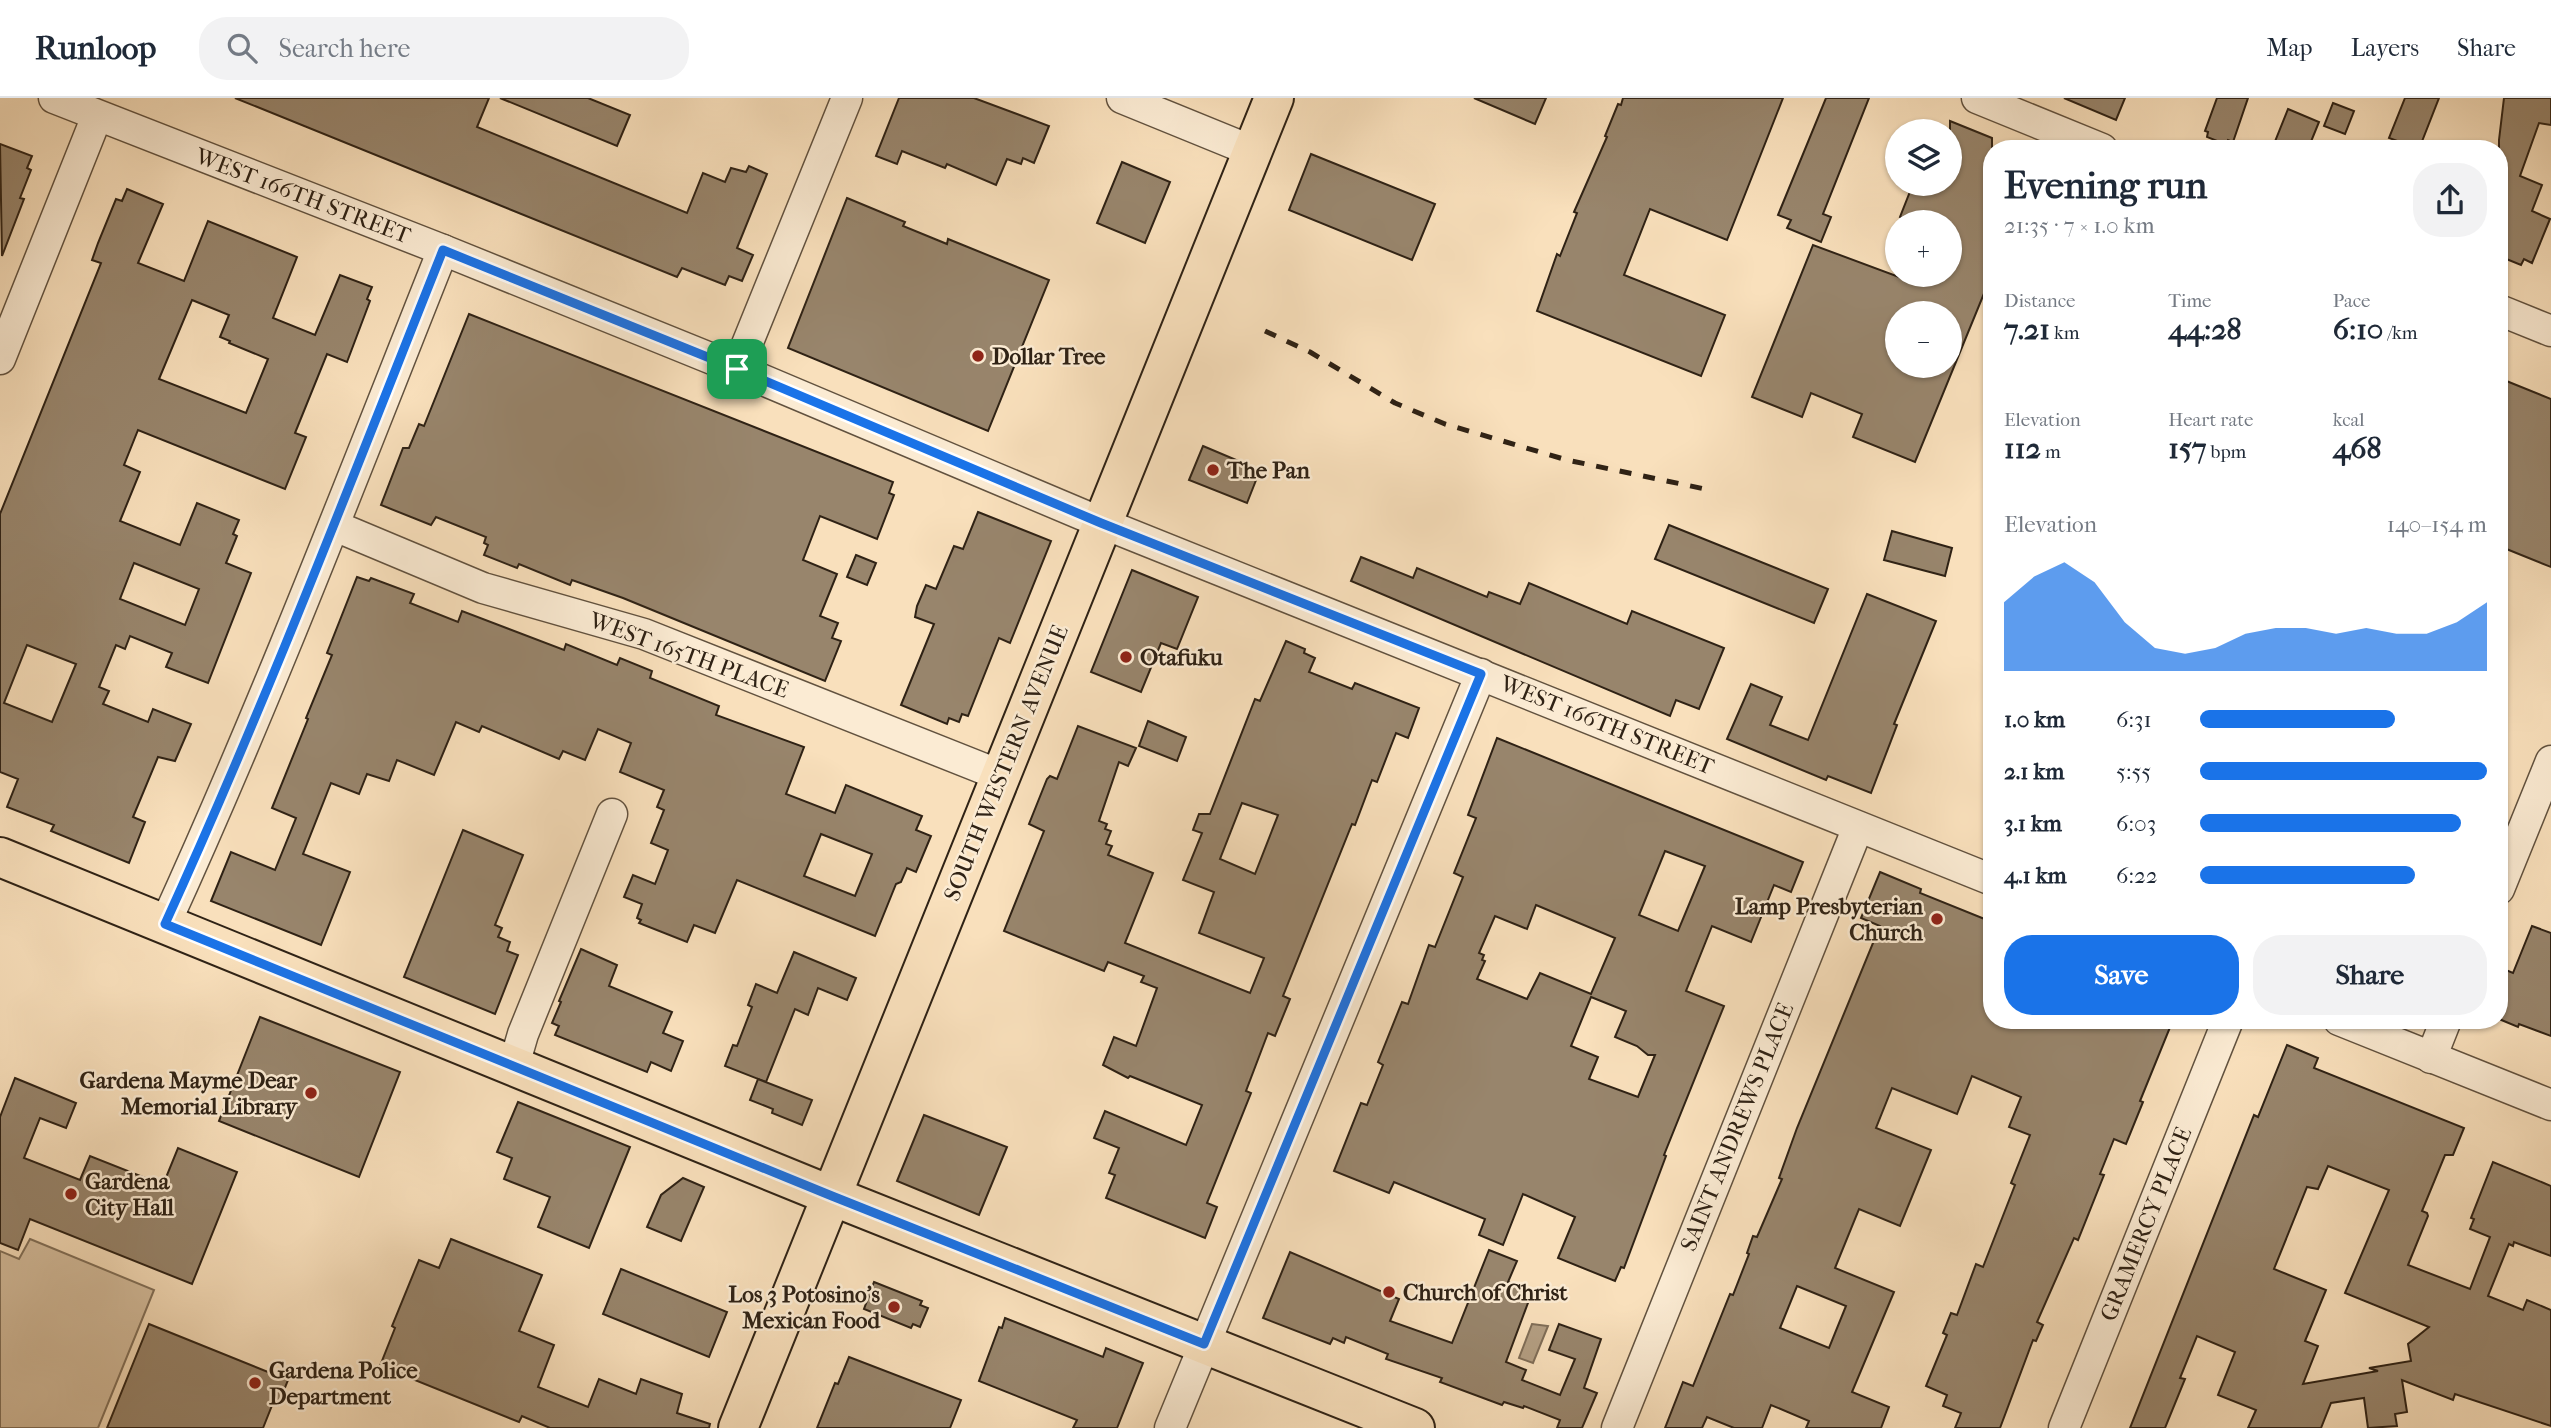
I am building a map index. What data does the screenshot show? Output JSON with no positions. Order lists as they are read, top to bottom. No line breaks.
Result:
{"streets":{"main road":["SOUTH WESTERN AVENUE"],"street":["WEST 166TH STREET","WEST 165TH PLACE","SAINT ANDREWS PLACE","GRAMERCY PLACE"]},"crossings":[["WEST 166TH STREET","SOUTH WESTERN AVENUE"],["WEST 166TH STREET","SAINT ANDREWS PLACE"],["WEST 165TH PLACE","SOUTH WESTERN AVENUE"]],"places":["Dollar Tree","The Pan","Otafuku","Lamp Presbyterian Church","Gardena Mayme Dear Memorial Library","Gardena City Hall","Church of Christ","Los 3 Potosino's Mexican Food","Gardena Police Department"],"page":{"header":"Runloop","search":"Search here","nav":["Map","Layers","Share"],"map_buttons":["+","−"],"heading":["Evening run","21:35 · 7 × 1.0 km"],"stats":[["Distance","7.21 km"],["Time","44:28"],["Pace","6:10 /km"],["Elevation","112 m"],["Heart rate","157 bpm"],["kcal","468"]],"chart":["Elevation","140–154 m"],"list":[{"name":"1.0 km","note":"6:31"},{"name":"2.1 km","note":"5:55"},{"name":"3.1 km","note":"6:03"},{"name":"4.1 km","note":"6:22"}],"buttons":["Save","Share"]}}
